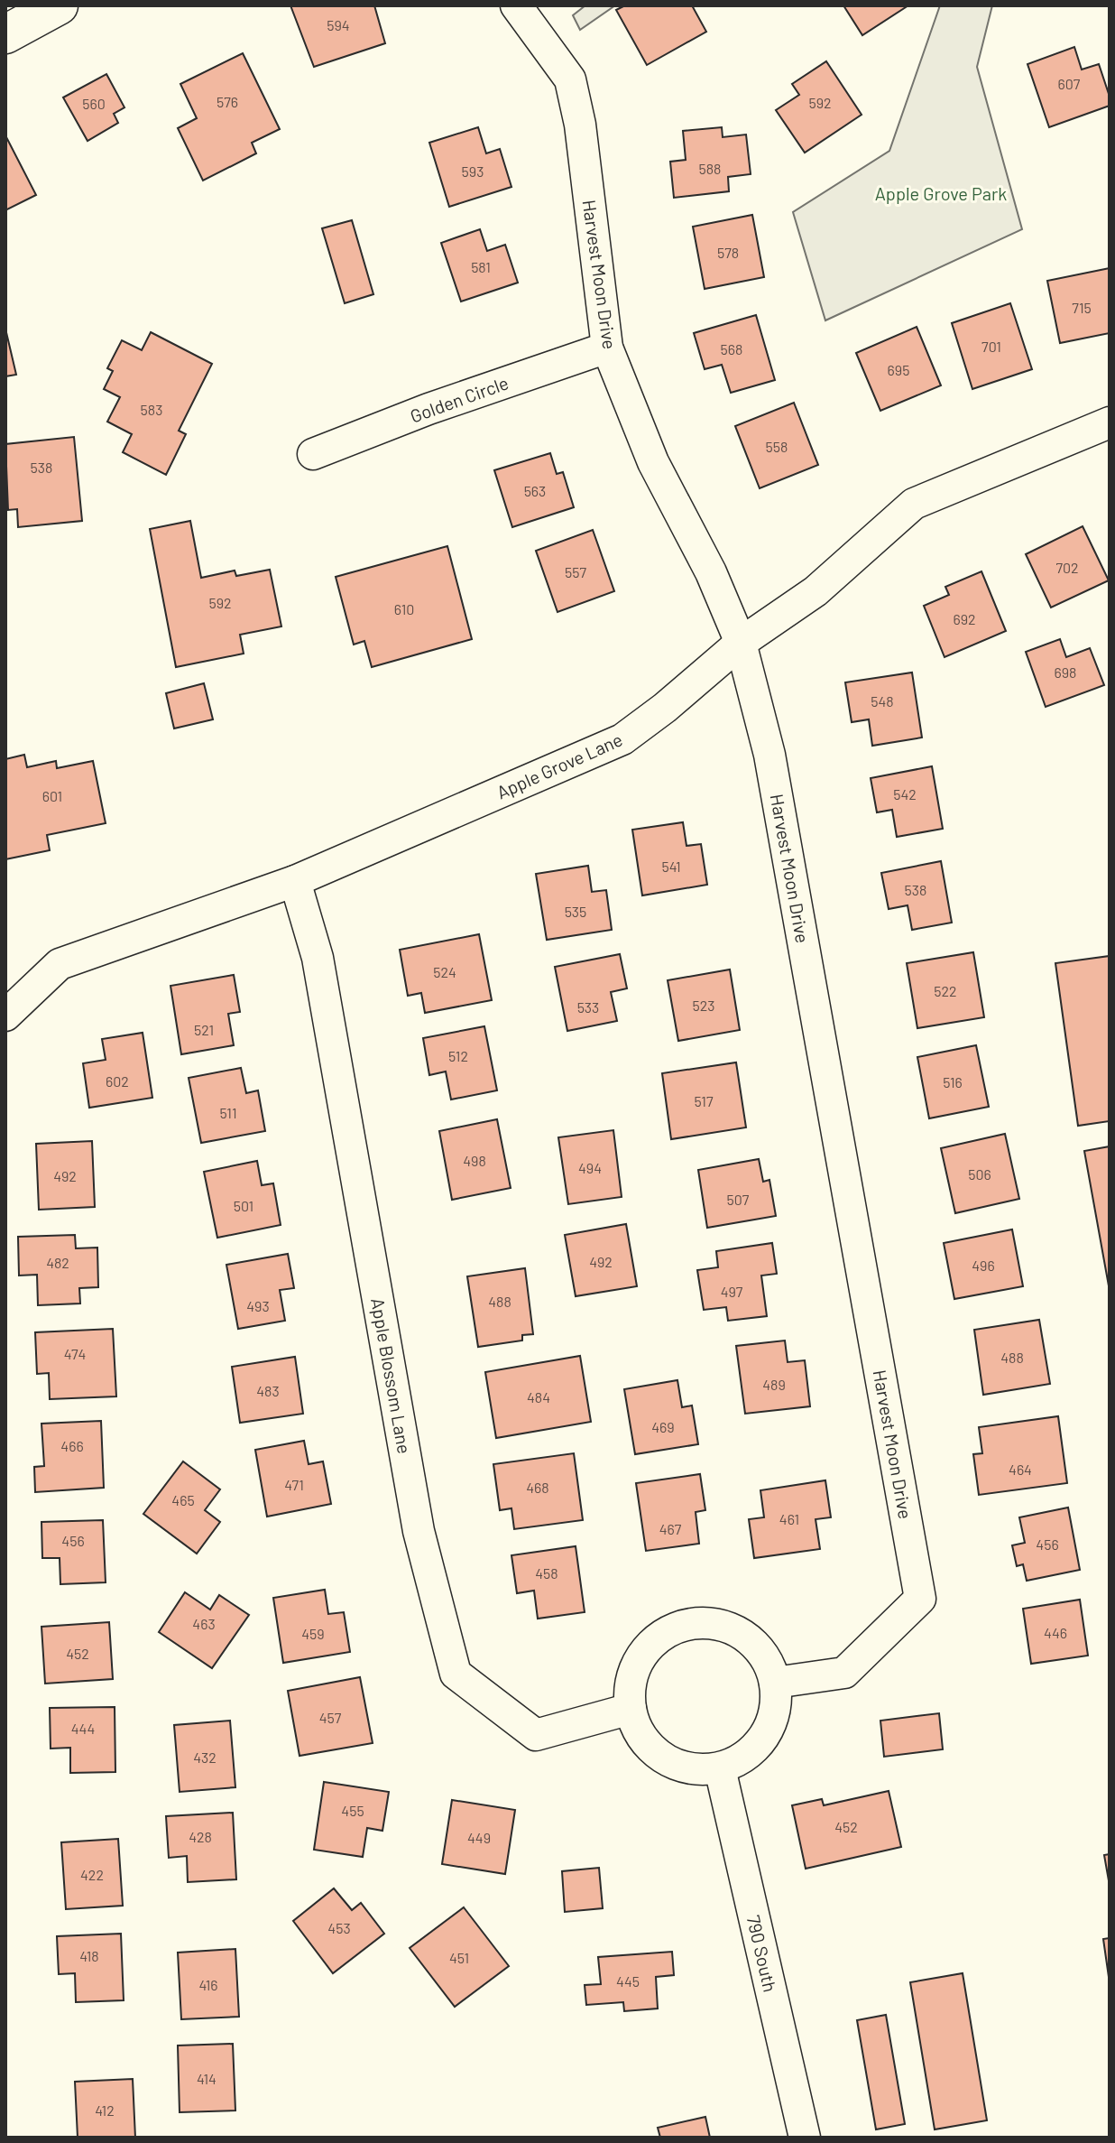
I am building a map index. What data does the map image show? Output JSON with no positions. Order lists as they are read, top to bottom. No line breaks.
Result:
{"streets":{"street":["Harvest Moon Drive","Golden Circle","Apple Grove Lane","Apple Blossom Lane","790 South"]},"crossings":[["Harvest Moon Drive","Golden Circle"],["Harvest Moon Drive","Apple Grove Lane"],["Harvest Moon Drive","Apple Blossom Lane"],["Harvest Moon Drive","790 South"],["Apple Grove Lane","Apple Blossom Lane"],["Apple Blossom Lane","790 South"]],"parks":["Apple Grove Park"],"house_numbers":["594","607","576","592","560","588","593","578","581","715","701","568","695","583","558","538","563","702","557","592","610","692","698","548","542","601","541","538","535","524","522","523","533","521","512","602","516","517","511","498","494","506","492","507","501","492","482","496","497","488","493","474","488","489","483","484","469","466","464","471","468","465","461","467","456","456","458","463","446","459","452","457","444","432","455","452","428","449","422","453","418","451","445","416","414","412"]}
